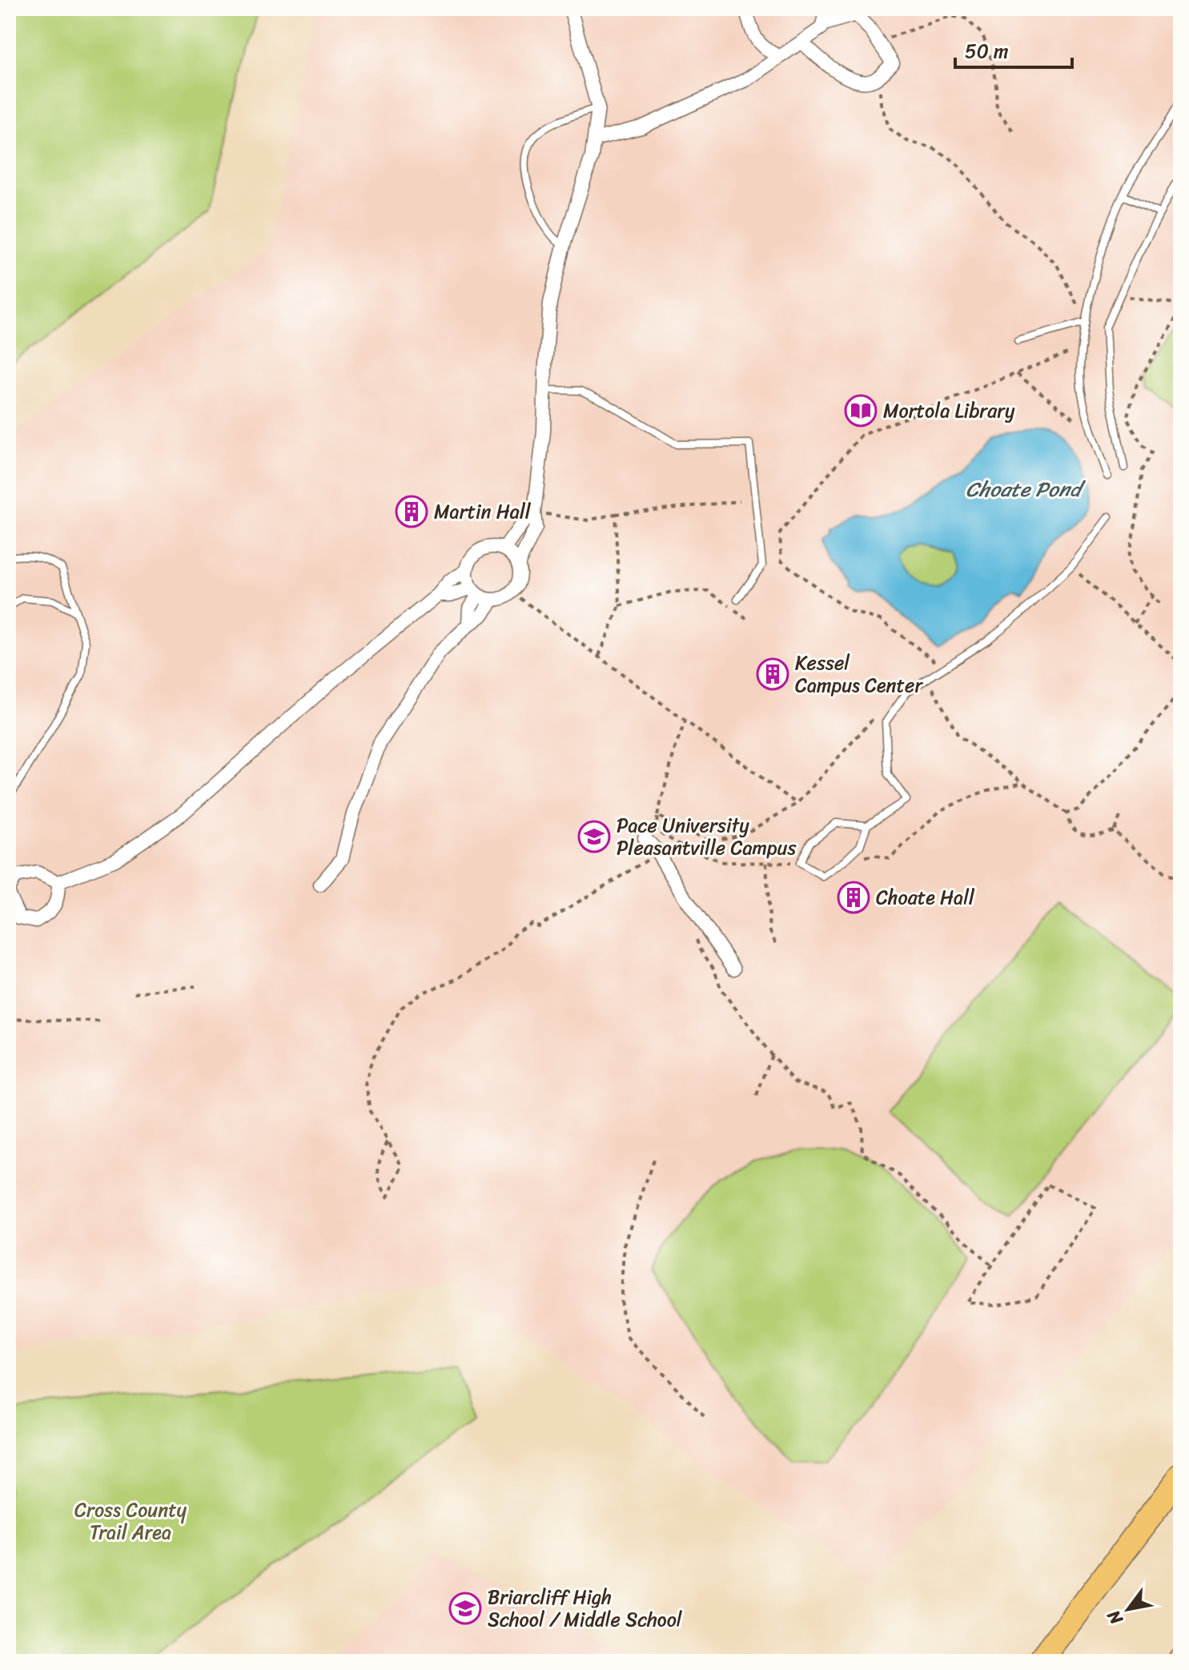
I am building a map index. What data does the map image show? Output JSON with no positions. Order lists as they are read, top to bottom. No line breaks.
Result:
{"water":["Choate Pond"],"parks":["Cross County Trail Area"],"places":{"library":["Mortola Library"],"building":["Martin Hall","Kessel Campus Center","Choate Hall"],"school or university":["Pace University Pleasantville Campus","Briarcliff High School / Middle School"]},"scale_bar":"50 m","north":"bottom left"}
